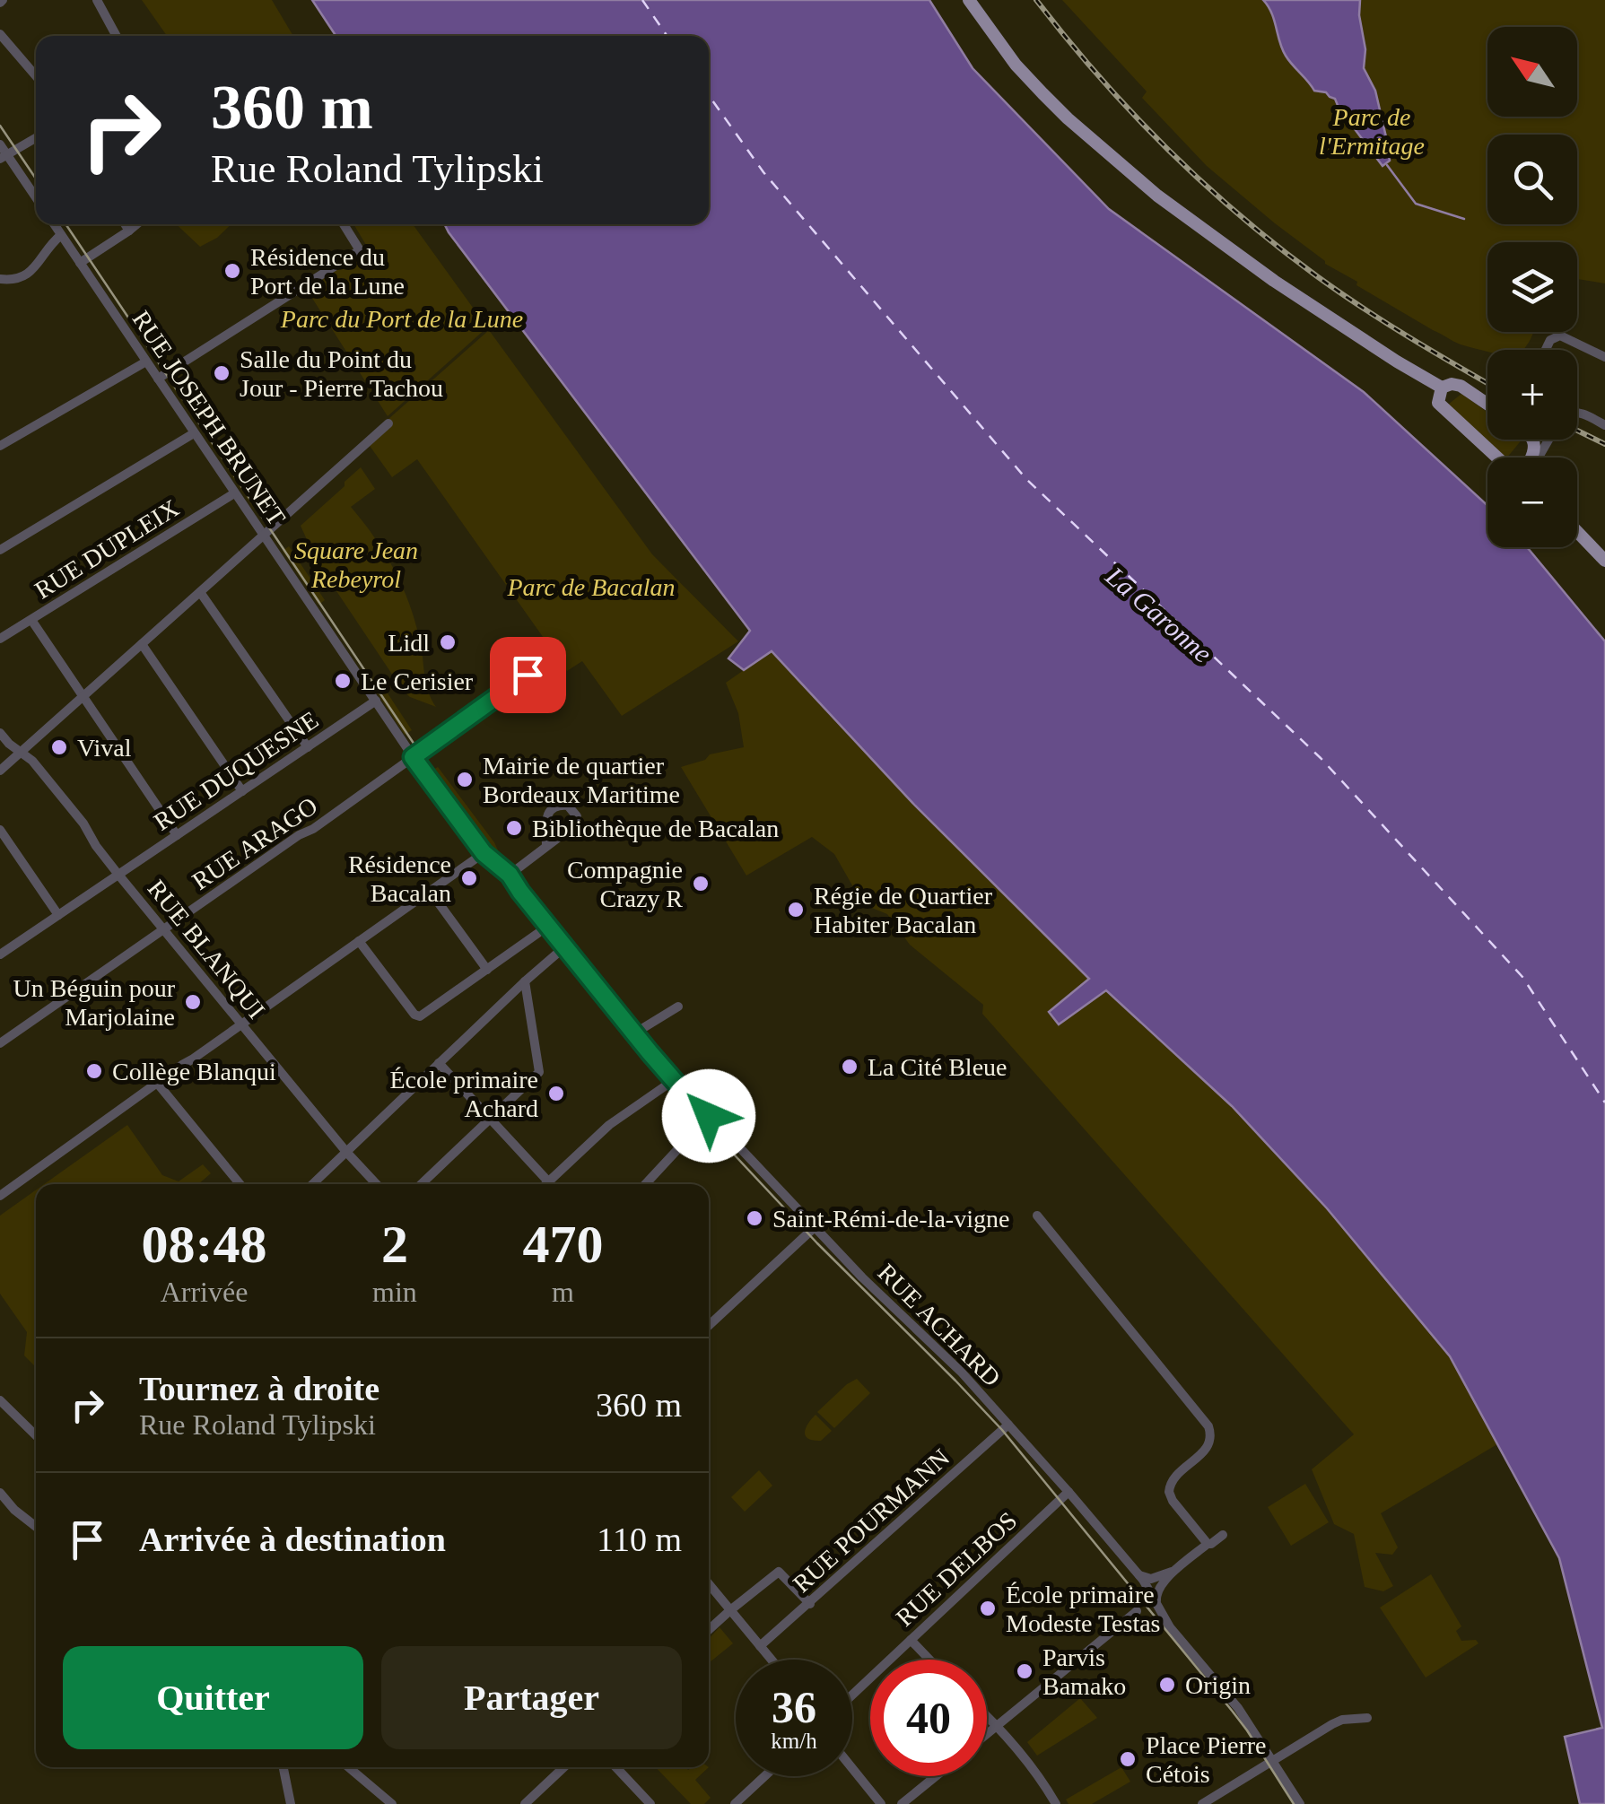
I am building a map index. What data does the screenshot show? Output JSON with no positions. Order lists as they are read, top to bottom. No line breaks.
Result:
{"streets":{"street":["RUE JOSEPH BRUNET","RUE DUPLEIX","RUE DUQUESNE","RUE ARAGO","RUE BLANQUI","RUE ACHARD","RUE POURMANN","RUE DELBOS"]},"crossings":[["RUE JOSEPH BRUNET","RUE DUPLEIX"],["RUE JOSEPH BRUNET","RUE DUQUESNE"],["RUE JOSEPH BRUNET","RUE ACHARD"],["RUE DUQUESNE","RUE BLANQUI"],["RUE ARAGO","RUE BLANQUI"],["RUE ARAGO","RUE ACHARD"],["RUE ACHARD","RUE POURMANN"],["RUE ACHARD","RUE DELBOS"]],"water":["La Garonne"],"parks":["Parc de l'Ermitage","Parc du Port de la Lune","Square Jean Rebeyrol","Parc de Bacalan"],"places":["Résidence du Port de la Lune","Salle du Point du Jour - Pierre Tachou","Lidl","Le Cerisier","Vival","Mairie de quartier Bordeaux Maritime","Bibliothèque de Bacalan","Résidence Bacalan","Compagnie Crazy R","Régie de Quartier Habiter Bacalan","Un Béguin pour Marjolaine","La Cité Bleue","Collège Blanqui","École primaire Achard","Saint-Rémi-de-la-vigne","École primaire Modeste Testas","Parvis Bamako","Origin","Place Pierre Cétois"],"north":"top left","page":{"map_buttons":["+","−"],"turn":["360 m","Rue Roland Tylipski"],"eta":["08:48","Arrivée","2","min","470","m"],"list":[{"name":"Tournez à droite","note":"Rue Roland Tylipski","value":"360 m"},{"name":"Arrivée à destination","value":"110 m"}],"buttons":["Quitter","Partager"],"speed":"36 km/h","limit":"40"}}
